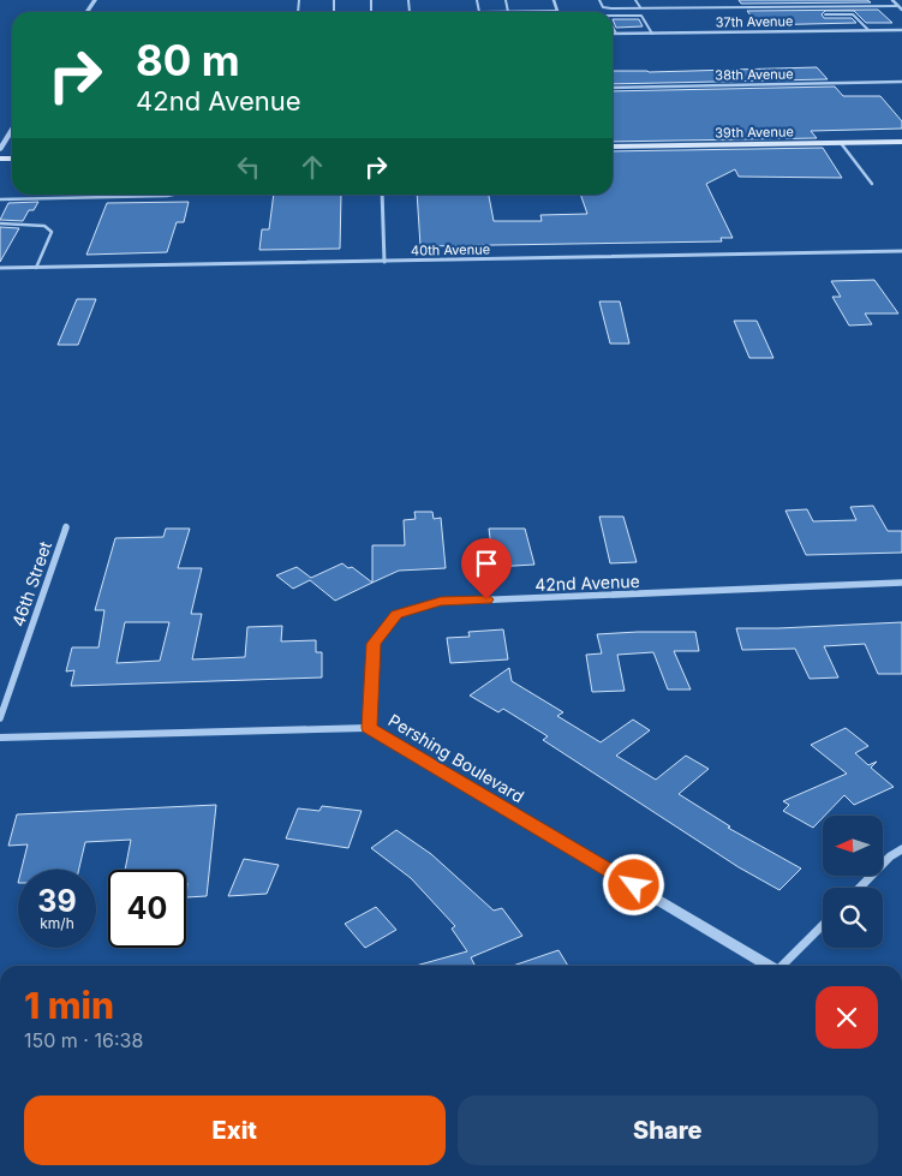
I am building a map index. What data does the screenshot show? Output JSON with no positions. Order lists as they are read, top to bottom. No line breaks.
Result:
{"streets":{"main road":["39th Avenue"],"street":["37th Avenue","38th Avenue","40th Avenue","42nd Avenue","46th Street","Pershing Boulevard"]},"crossings":[["42nd Avenue","Pershing Boulevard"]],"north":"left","page":{"turn":["80 m","42nd Avenue"],"speed":"39 km/h","limit":"40","heading":["1 min","150 m · 16:38"],"buttons":["Exit","Share"]}}
